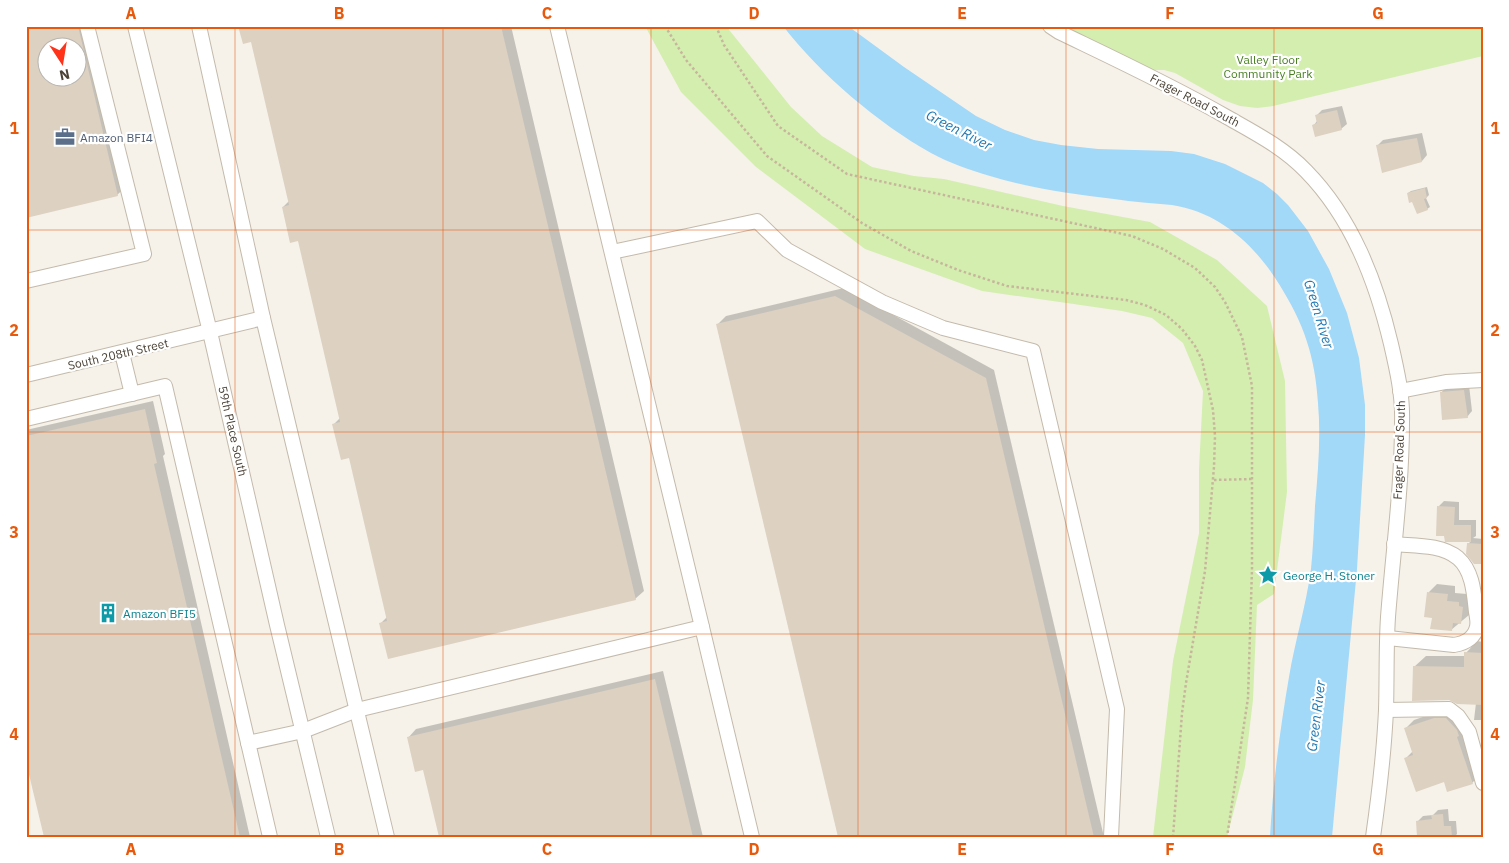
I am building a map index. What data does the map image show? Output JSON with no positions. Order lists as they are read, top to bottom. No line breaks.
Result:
{"streets":{"street":["Frager Road South","South 208th Street","59th Place South"]},"crossings":[["South 208th Street","59th Place South"]],"water":["Green River"],"parks":["Valley Floor Community Park"],"places":{"office":["Amazon BFI4"],"place":["George H. Stoner"],"building":["Amazon BFI5"]},"north":"bottom","grid":{"columns":["A","B","C","D","E","F","G"],"rows":["1","2","3","4"]}}
